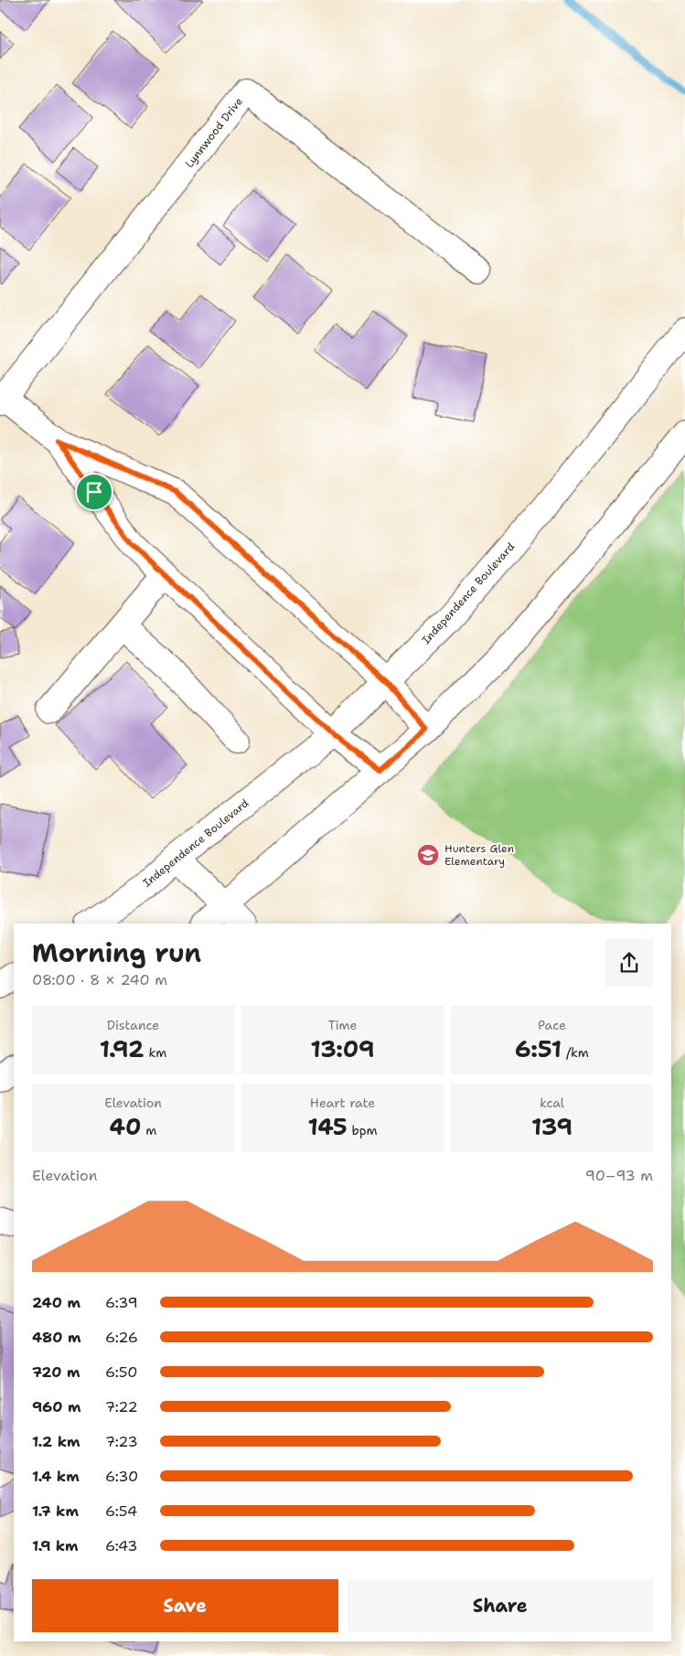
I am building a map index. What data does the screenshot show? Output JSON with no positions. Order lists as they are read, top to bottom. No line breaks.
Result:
{"streets":{"street":["Lynnwood Drive","Independence Boulevard"]},"places":{"school or university":["Hunters Glen Elementary"]},"page":{"heading":["Morning run","08:00 · 8 × 240 m"],"stats":[["Distance","1.92 km"],["Time","13:09"],["Pace","6:51 /km"],["Elevation","40 m"],["Heart rate","145 bpm"],["kcal","139"]],"chart":["Elevation","90–93 m"],"list":[{"name":"240 m","note":"6:39"},{"name":"480 m","note":"6:26"},{"name":"720 m","note":"6:50"},{"name":"960 m","note":"7:22"},{"name":"1.2 km","note":"7:23"},{"name":"1.4 km","note":"6:30"},{"name":"1.7 km","note":"6:54"},{"name":"1.9 km","note":"6:43"}],"buttons":["Save","Share"]}}
